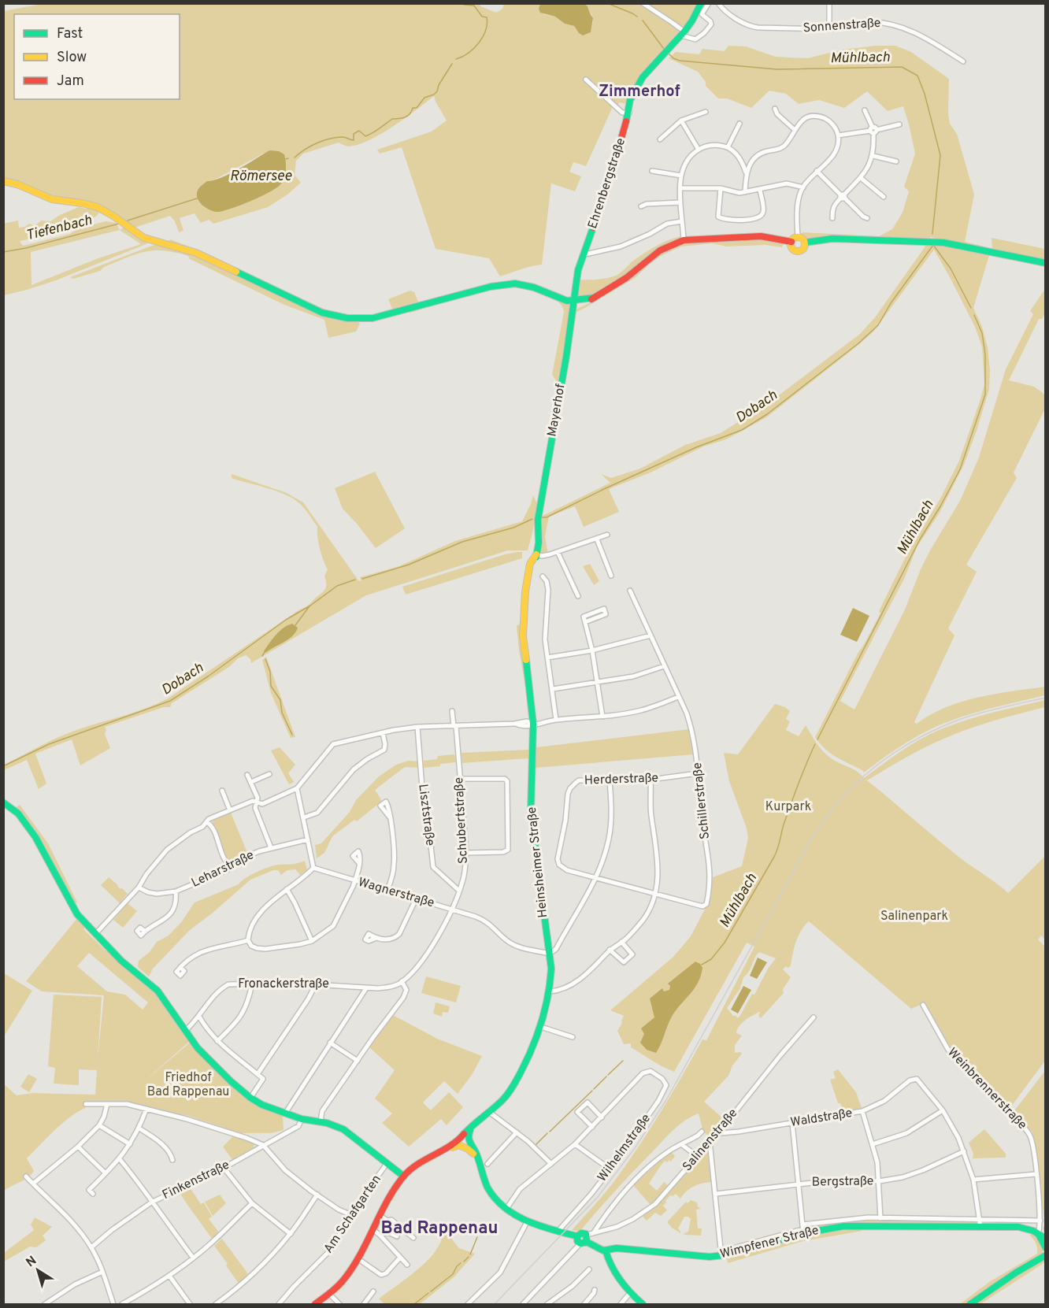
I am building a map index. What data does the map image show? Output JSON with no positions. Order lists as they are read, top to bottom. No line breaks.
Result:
{"streets":{"street":["Sonnenstraße","Ehrenbergstraße","Mayerhof","Herderstraße","Schillerstraße","Lisztstraße","Schubertstraße","Heinsheimer Straße","Leharstraße","Wagnerstraße","Fronackerstraße","Weinbrennerstraße","Waldstraße","Salinenstraße","Wilhelmstraße","Finkenstraße","Bergstraße","Am Schafgarten","Wimpfener Straße"]},"crossings":[["Ehrenbergstraße","Mayerhof"],["Mayerhof","Heinsheimer Straße"],["Herderstraße","Schillerstraße"],["Lisztstraße","Schubertstraße"],["Schubertstraße","Wagnerstraße"],["Schubertstraße","Fronackerstraße"],["Heinsheimer Straße","Wagnerstraße"],["Weinbrennerstraße","Wimpfener Straße"],["Waldstraße","Salinenstraße"],["Salinenstraße","Wimpfener Straße"]],"districts":["Zimmerhof","Bad Rappenau"],"water":["Mühlbach","Römersee","Tiefenbach","Dobach"],"parks":["Kurpark","Salinenpark","Friedhof Bad Rappenau"],"legend":["Fast","Slow","Jam"],"north":"top left"}
